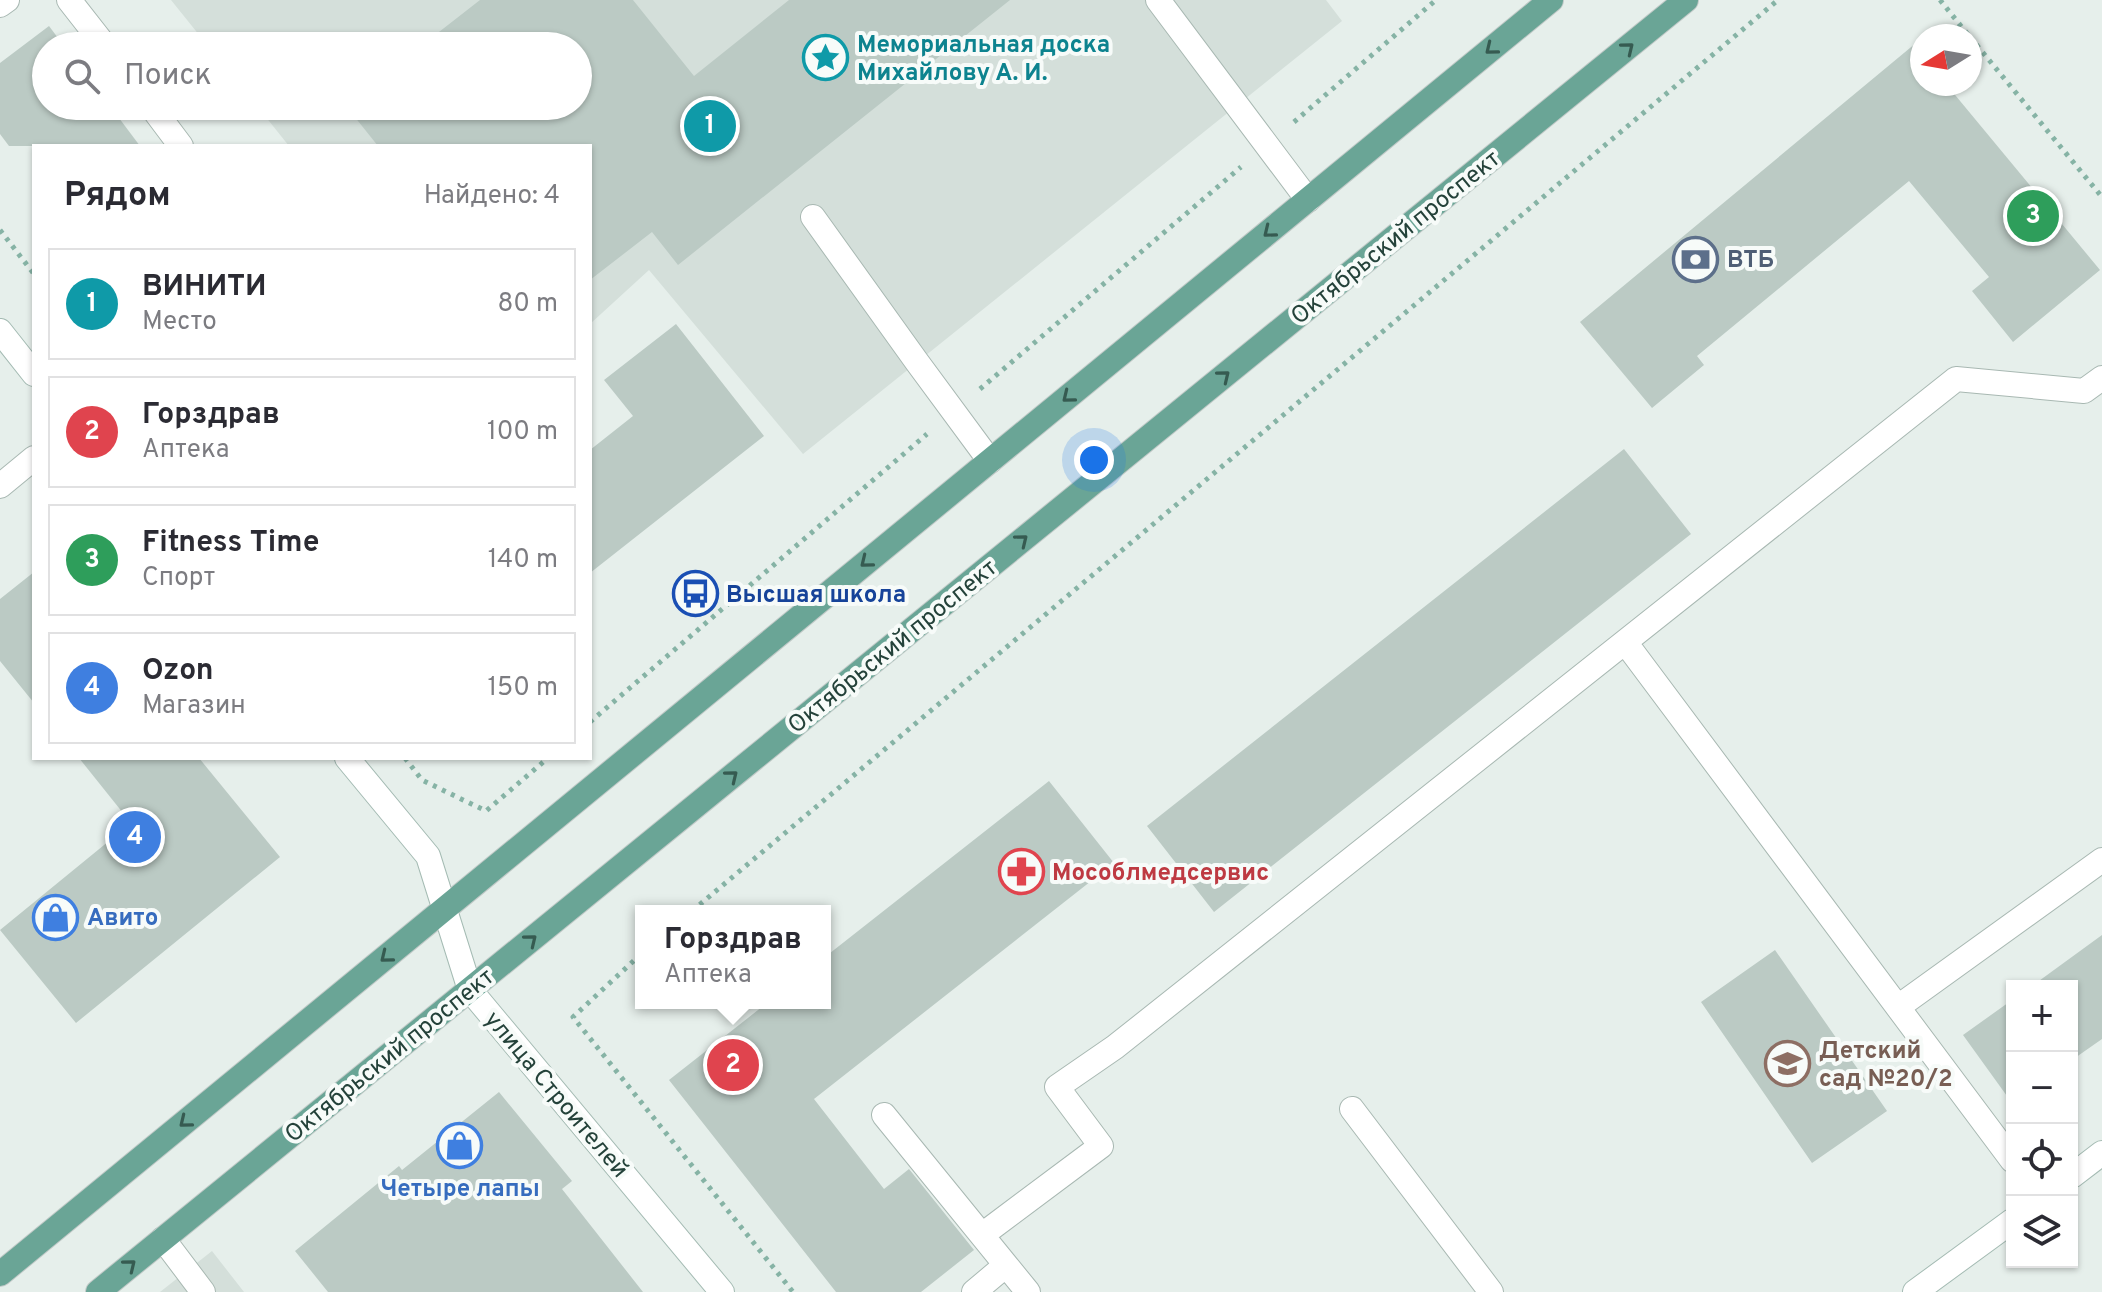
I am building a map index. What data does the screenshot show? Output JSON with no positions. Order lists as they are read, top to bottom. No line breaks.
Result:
{"streets":{"main road":["Октябрьский проспект"],"street":["улица Строителей"]},"crossings":[["Октябрьский проспект","улица Строителей"]],"places":{"place":["Мемориальная доска Михайлову А. И."],"bank":["ВТБ"],"bus stop":["Высшая школа"],"pharmacy":["Мособлмедсервис"],"shop":["Авито","Четыре лапы"],"school or university":["Детский сад №20/2"]},"north":"left","page":{"search":"Поиск","pins":["1","3","4","2"],"heading":["Рядом","Найдено: 4"],"list":[{"mark":"1","name":"ВИНИТИ","note":"Место","value":"80 m"},{"mark":"2","name":"Горздрав","note":"Аптека","value":"100 m"},{"mark":"3","name":"Fitness Time","note":"Спорт","value":"140 m"},{"mark":"4","name":"Ozon","note":"Магазин","value":"150 m"}],"popup":["Горздрав","Аптека"],"map_buttons":["+","−"]}}
